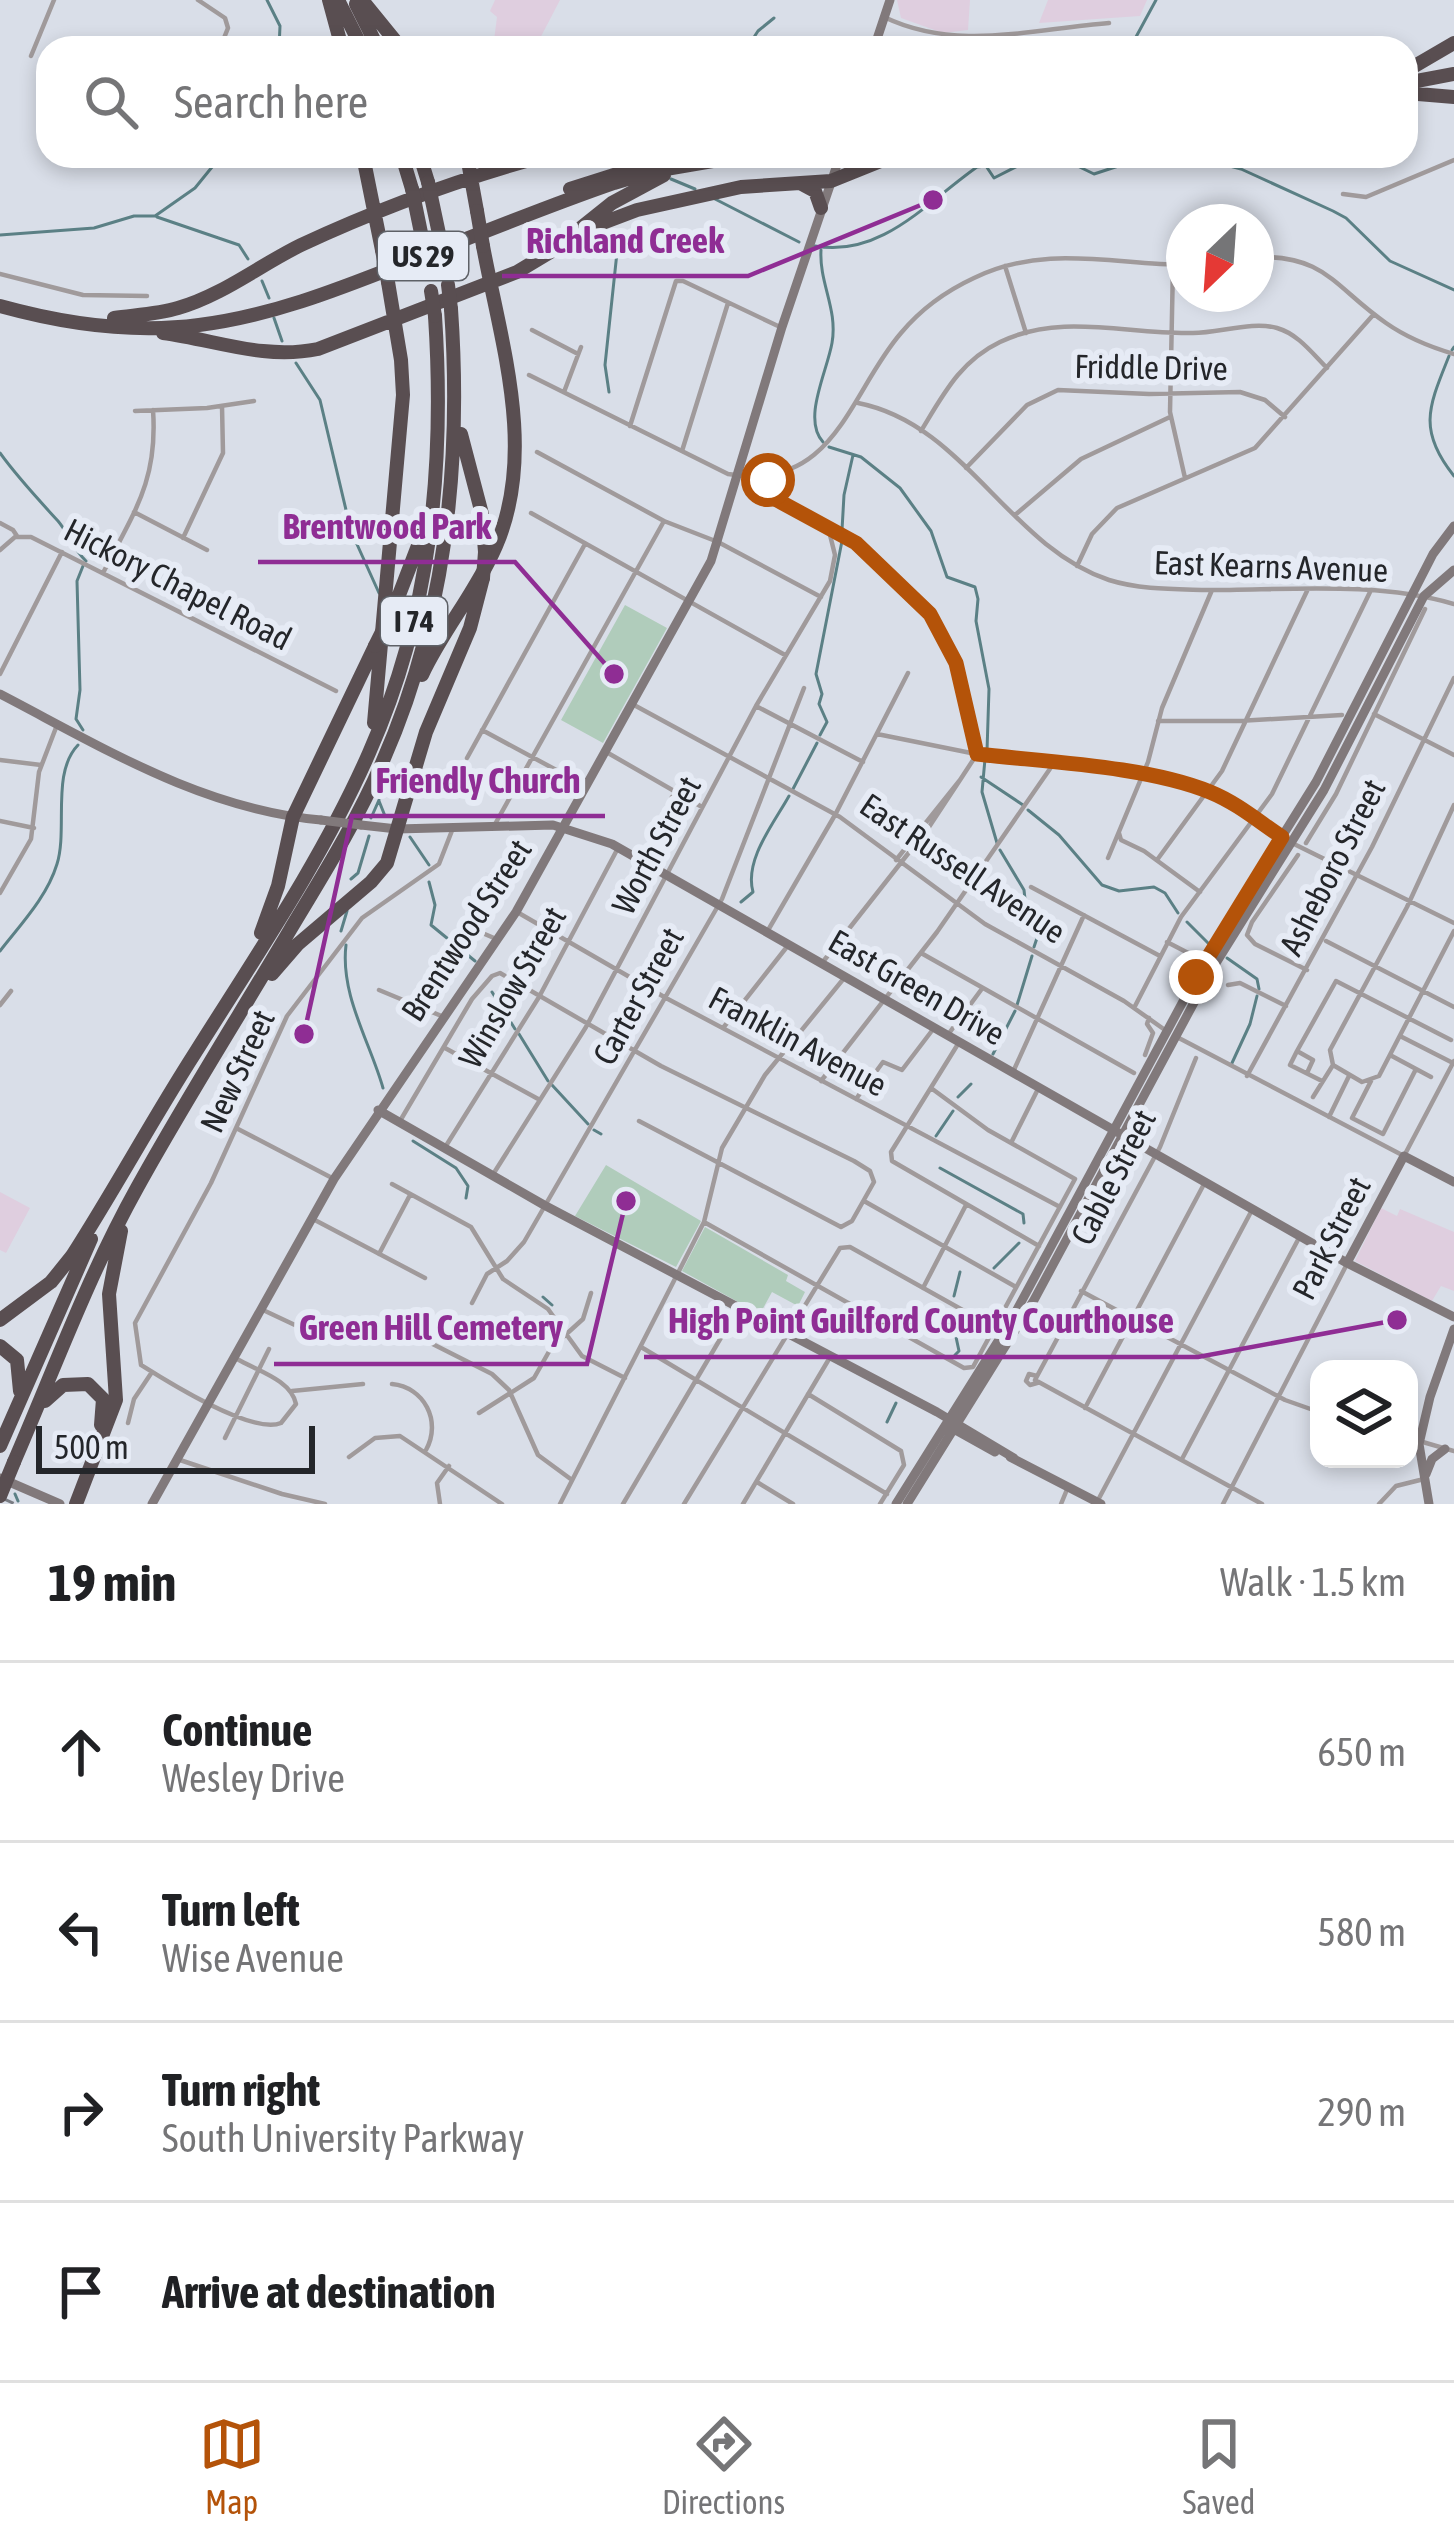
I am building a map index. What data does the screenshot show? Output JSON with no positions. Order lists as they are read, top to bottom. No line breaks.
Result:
{"streets":{"highway":["US 29","I 74"],"main road":["Brentwood Street","East Green Drive","Park Street"],"street":["Friddle Drive","East Kearns Avenue","Hickory Chapel Road","Worth Street","Asheboro Street","East Russell Avenue","Winslow Street","Carter Street","Franklin Avenue","New Street","Cable Street"]},"crossings":[["Friddle Drive","East Kearns Avenue"],["Worth Street","East Russell Avenue"],["Worth Street","East Green Drive"],["Worth Street","Franklin Avenue"],["Asheboro Street","East Russell Avenue"],["East Russell Avenue","Brentwood Street"],["East Russell Avenue","Carter Street"],["Brentwood Street","East Green Drive"],["Brentwood Street","Franklin Avenue"],["Winslow Street","East Green Drive"],["Winslow Street","Franklin Avenue"],["East Green Drive","Carter Street"],["East Green Drive","New Street"],["East Green Drive","Cable Street"],["East Green Drive","Park Street"],["Carter Street","Franklin Avenue"]],"places":["Richland Creek","Brentwood Park","Friendly Church","Green Hill Cemetery","High Point Guilford County Courthouse"],"scale_bar":"500 m","north":"bottom left","page":{"search":"Search here","scale":"500 m","heading":["19 min","Walk · 1.5 km"],"list":[["Continue","Wesley Drive","650 m"],["Turn left","Wise Avenue","580 m"],["Turn right","South University Parkway","290 m"],"Arrive at destination"],"nav":["Map","Directions","Saved"]}}
